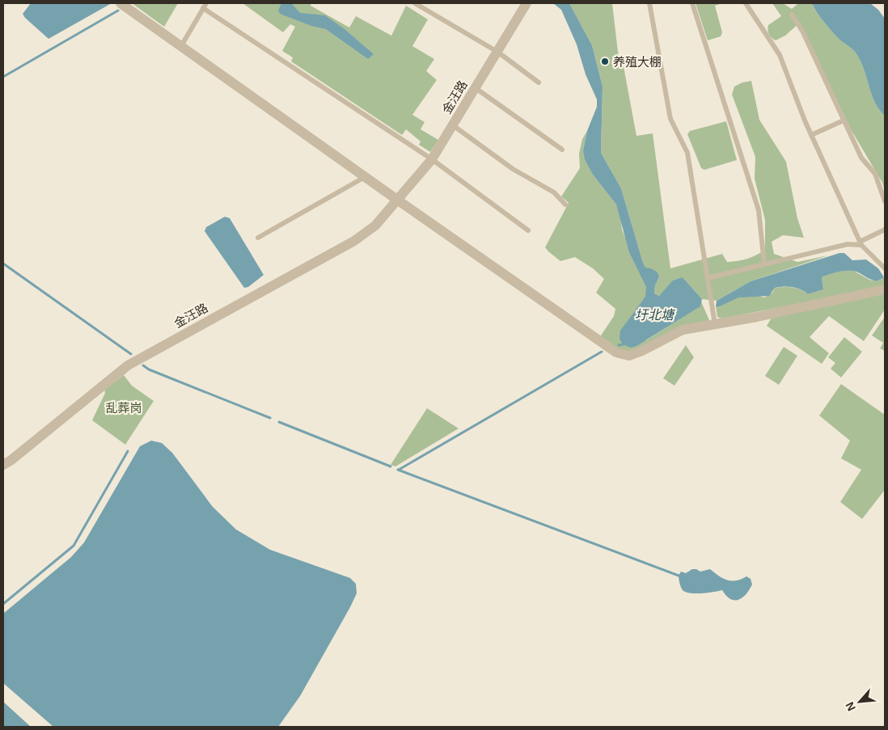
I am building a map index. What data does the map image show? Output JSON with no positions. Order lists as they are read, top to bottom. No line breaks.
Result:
{"streets":{"street":["金汪路"]},"water":["圩北塘"],"parks":["乱葬岗"],"places":["养殖大棚"],"north":"bottom left"}
